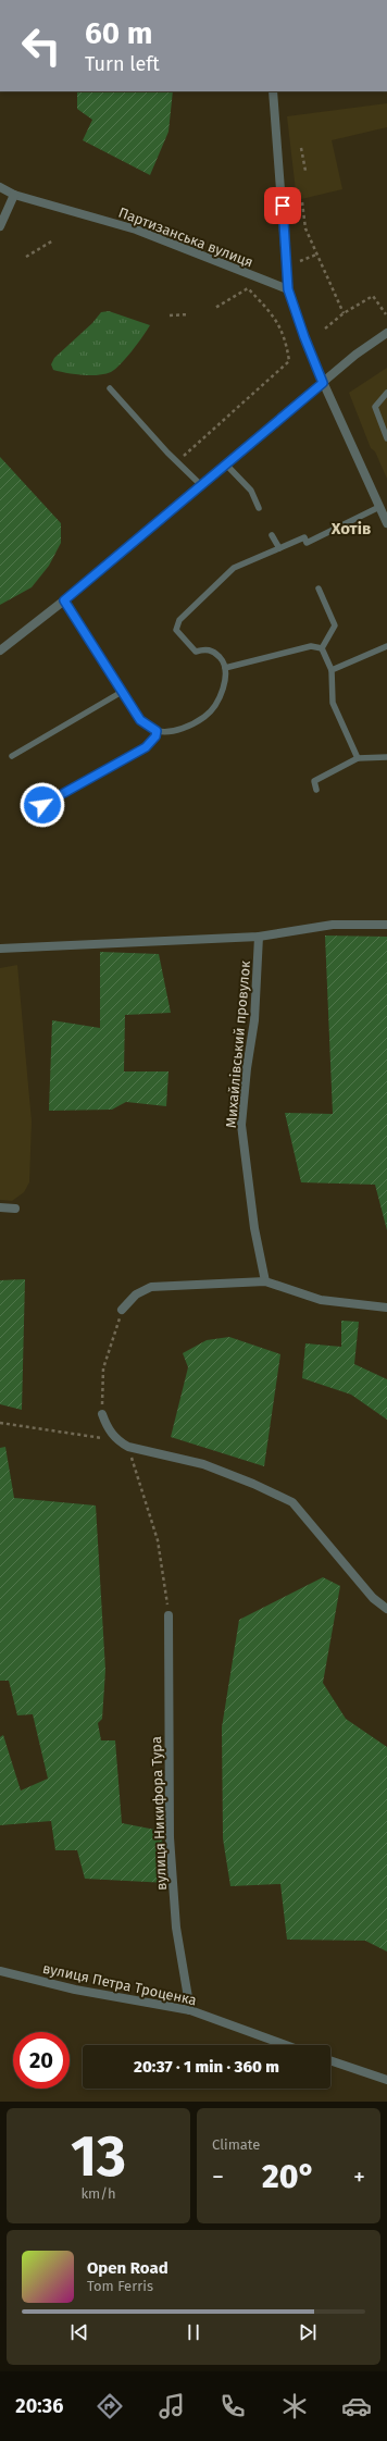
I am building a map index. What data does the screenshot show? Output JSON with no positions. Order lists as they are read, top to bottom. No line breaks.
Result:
{"streets":{"street":["Партизанська вулиця","Михайлівський провулок","вулиця Никифора Тура","вулиця Петра Троценка"]},"crossings":[["вулиця Никифора Тура","вулиця Петра Троценка"]],"districts":["Хотів"],"page":{"turn":["60 m","Turn left"],"limit":"20","trip":"20:37 · 1 min · 360 m","tile":[["13","km/h"],"Climate"],"heat":["−","20°","+"],"song":["Open Road","Tom Ferris"],"tabs":"20:36"}}
